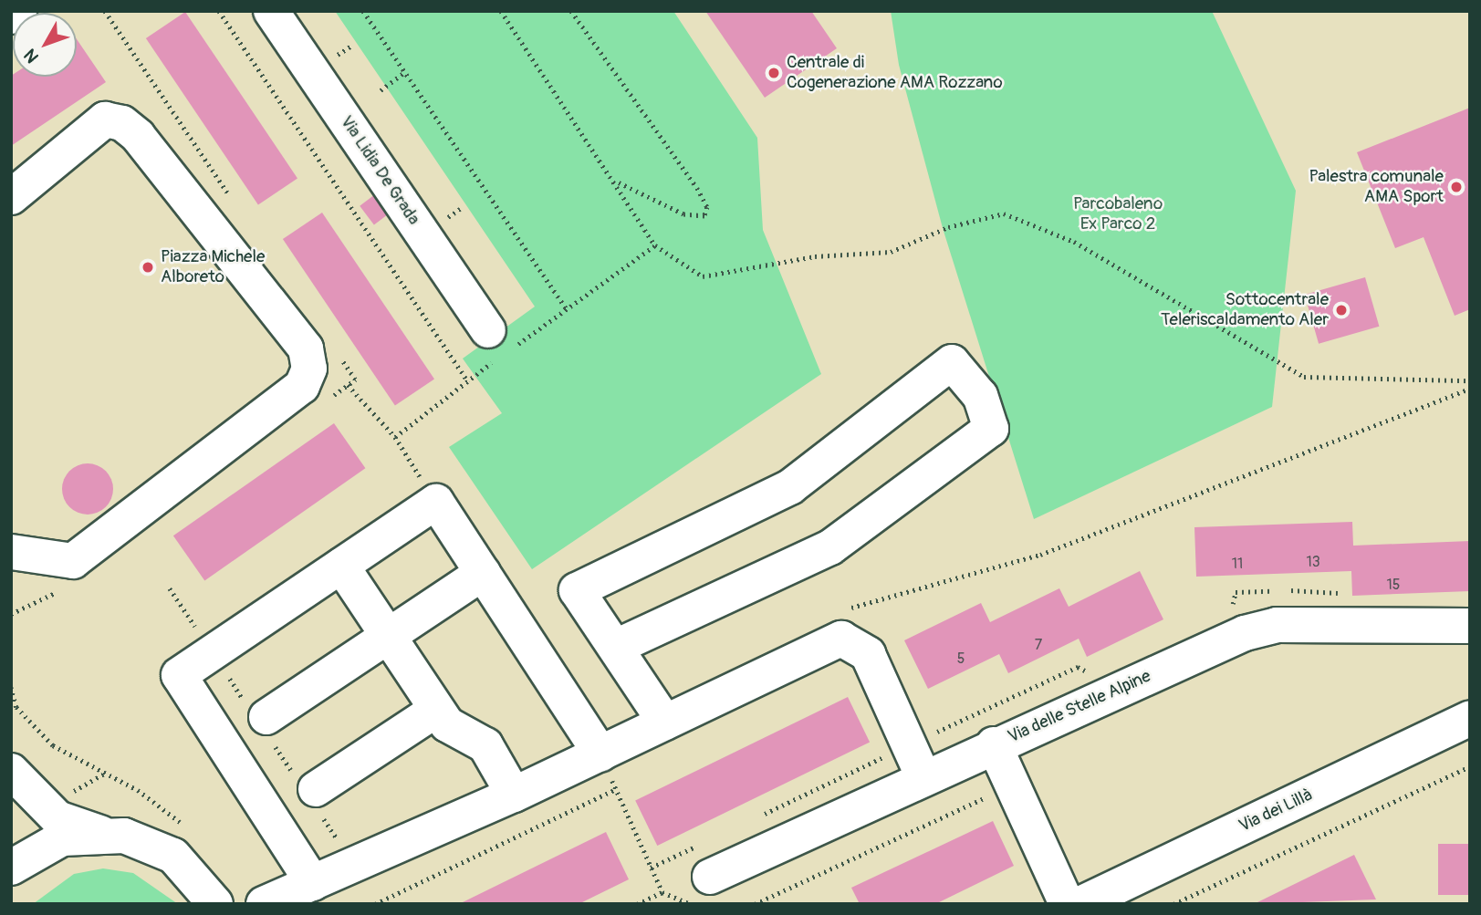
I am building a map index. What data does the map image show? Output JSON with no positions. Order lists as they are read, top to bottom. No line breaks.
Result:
{"streets":{"street":["Via Lidia De Grada","Via delle Stelle Alpine","Via dei Lillà"]},"parks":["Parcobaleno Ex Parco 2"],"places":["Centrale di Cogenerazione AMA Rozzano","Palestra comunale AMA Sport","Piazza Michele Alboreto","Sottocentrale Teleriscaldamento Aler"],"house_numbers":["13","11","15","7","5"],"north":"bottom left"}
